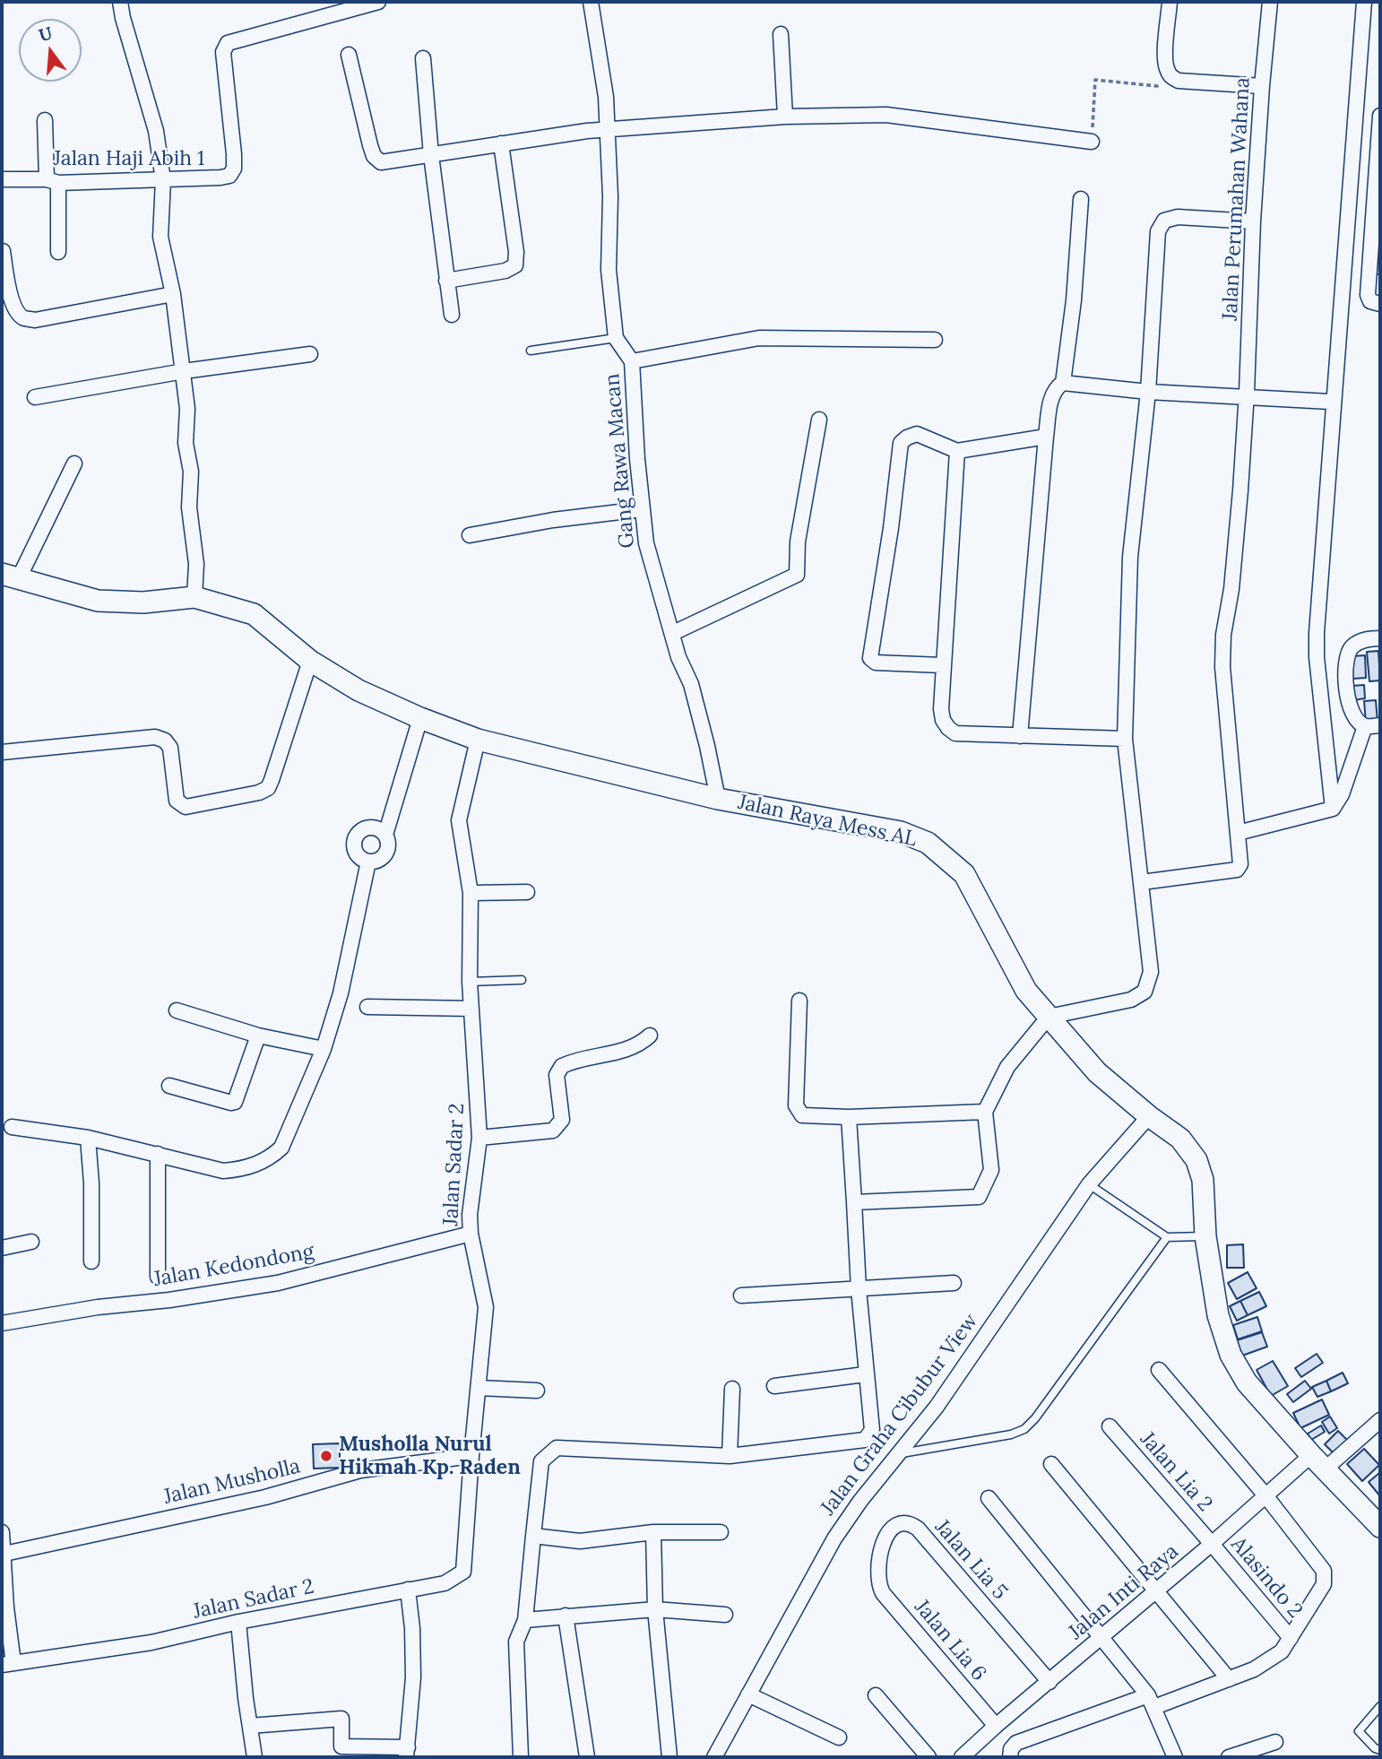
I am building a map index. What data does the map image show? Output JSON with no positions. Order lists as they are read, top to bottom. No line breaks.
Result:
{"streets":{"street":["Jalan Haji Abih 1","Jalan Perumahan Wahana","Gang Rawa Macan","Jalan Raya Mess AL","Jalan Sadar 2","Jalan Kedondong","Jalan Graha Cibubur View","Jalan Lia 2","Jalan Musholla","Jalan Lia 5","Alasindo 2","Jalan Inti Raya","Jalan Lia 6"]},"crossings":[["Gang Rawa Macan","Jalan Raya Mess AL"],["Jalan Raya Mess AL","Jalan Sadar 2"],["Jalan Raya Mess AL","Jalan Graha Cibubur View"],["Jalan Raya Mess AL","Jalan Inti Raya"],["Jalan Sadar 2","Jalan Kedondong"],["Jalan Sadar 2","Jalan Musholla"],["Jalan Lia 2","Alasindo 2"],["Jalan Lia 2","Jalan Inti Raya"],["Jalan Lia 5","Jalan Inti Raya"],["Jalan Lia 5","Jalan Lia 6"],["Alasindo 2","Jalan Inti Raya"],["Jalan Inti Raya","Jalan Lia 6"]],"places":["Musholla Nurul Hikmah Kp. Raden"],"north":"top"}
